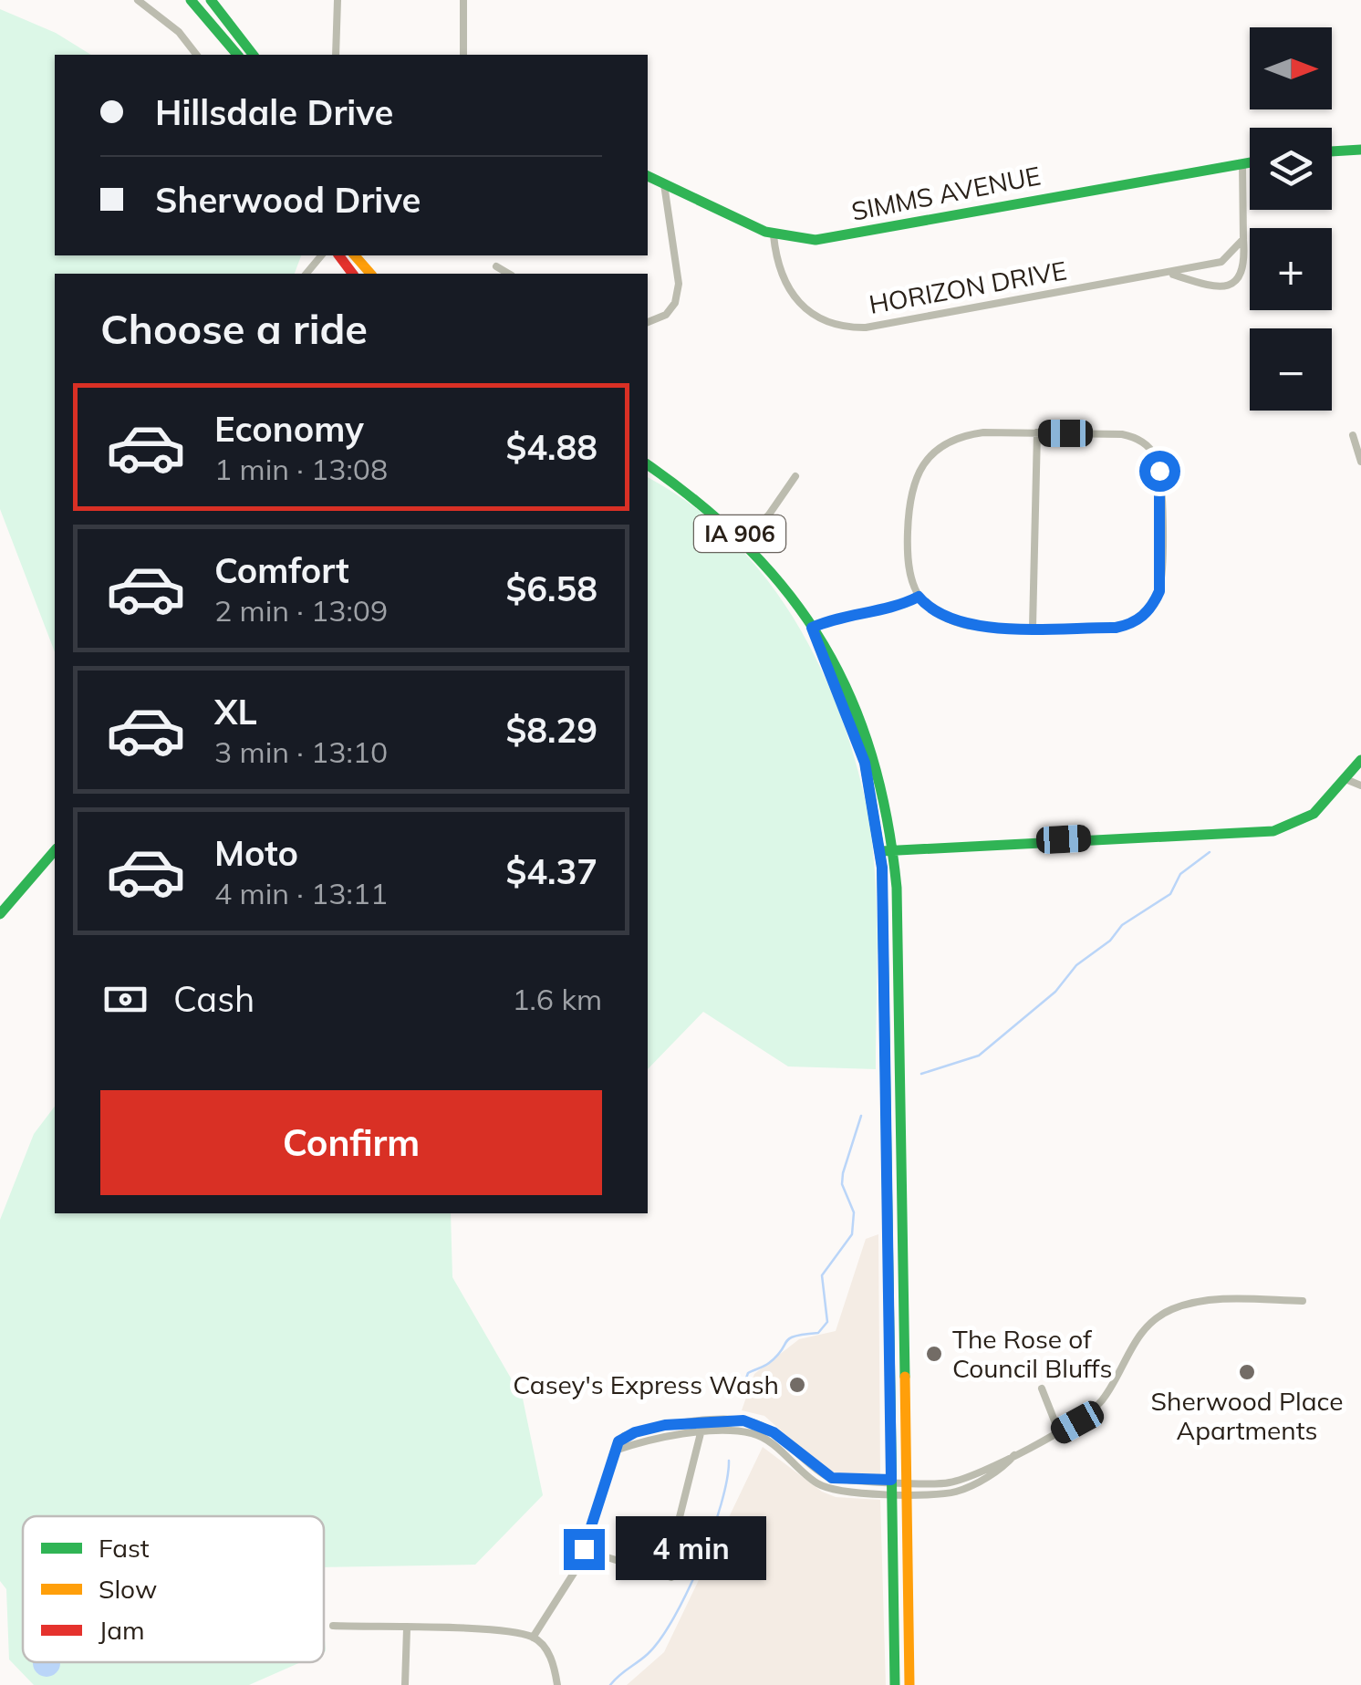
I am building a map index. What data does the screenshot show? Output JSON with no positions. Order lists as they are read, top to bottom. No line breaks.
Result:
{"streets":{"main road":["SIMMS AVENUE","IA 906"],"street":["HORIZON DRIVE"]},"crossings":[["SIMMS AVENUE","HORIZON DRIVE"]],"places":["The Rose of Council Bluffs","Sherwood Place Apartments","Casey's Express Wash"],"legend":["Fast","Slow","Jam"],"north":"right","page":{"map_buttons":["+","−"],"banner":["Hillsdale Drive","Sherwood Drive"],"heading":"Choose a ride","list":[{"name":"Economy","note":"1 min · 13:08","value":"$4.88"},{"name":"Comfort","note":"2 min · 13:09","value":"$6.58"},{"name":"XL","note":"3 min · 13:10","value":"$8.29"},{"name":"Moto","note":"4 min · 13:11","value":"$4.37"}],"pay":["Cash","1.6 km"],"buttons":"Confirm","bubble":"4 min"}}
